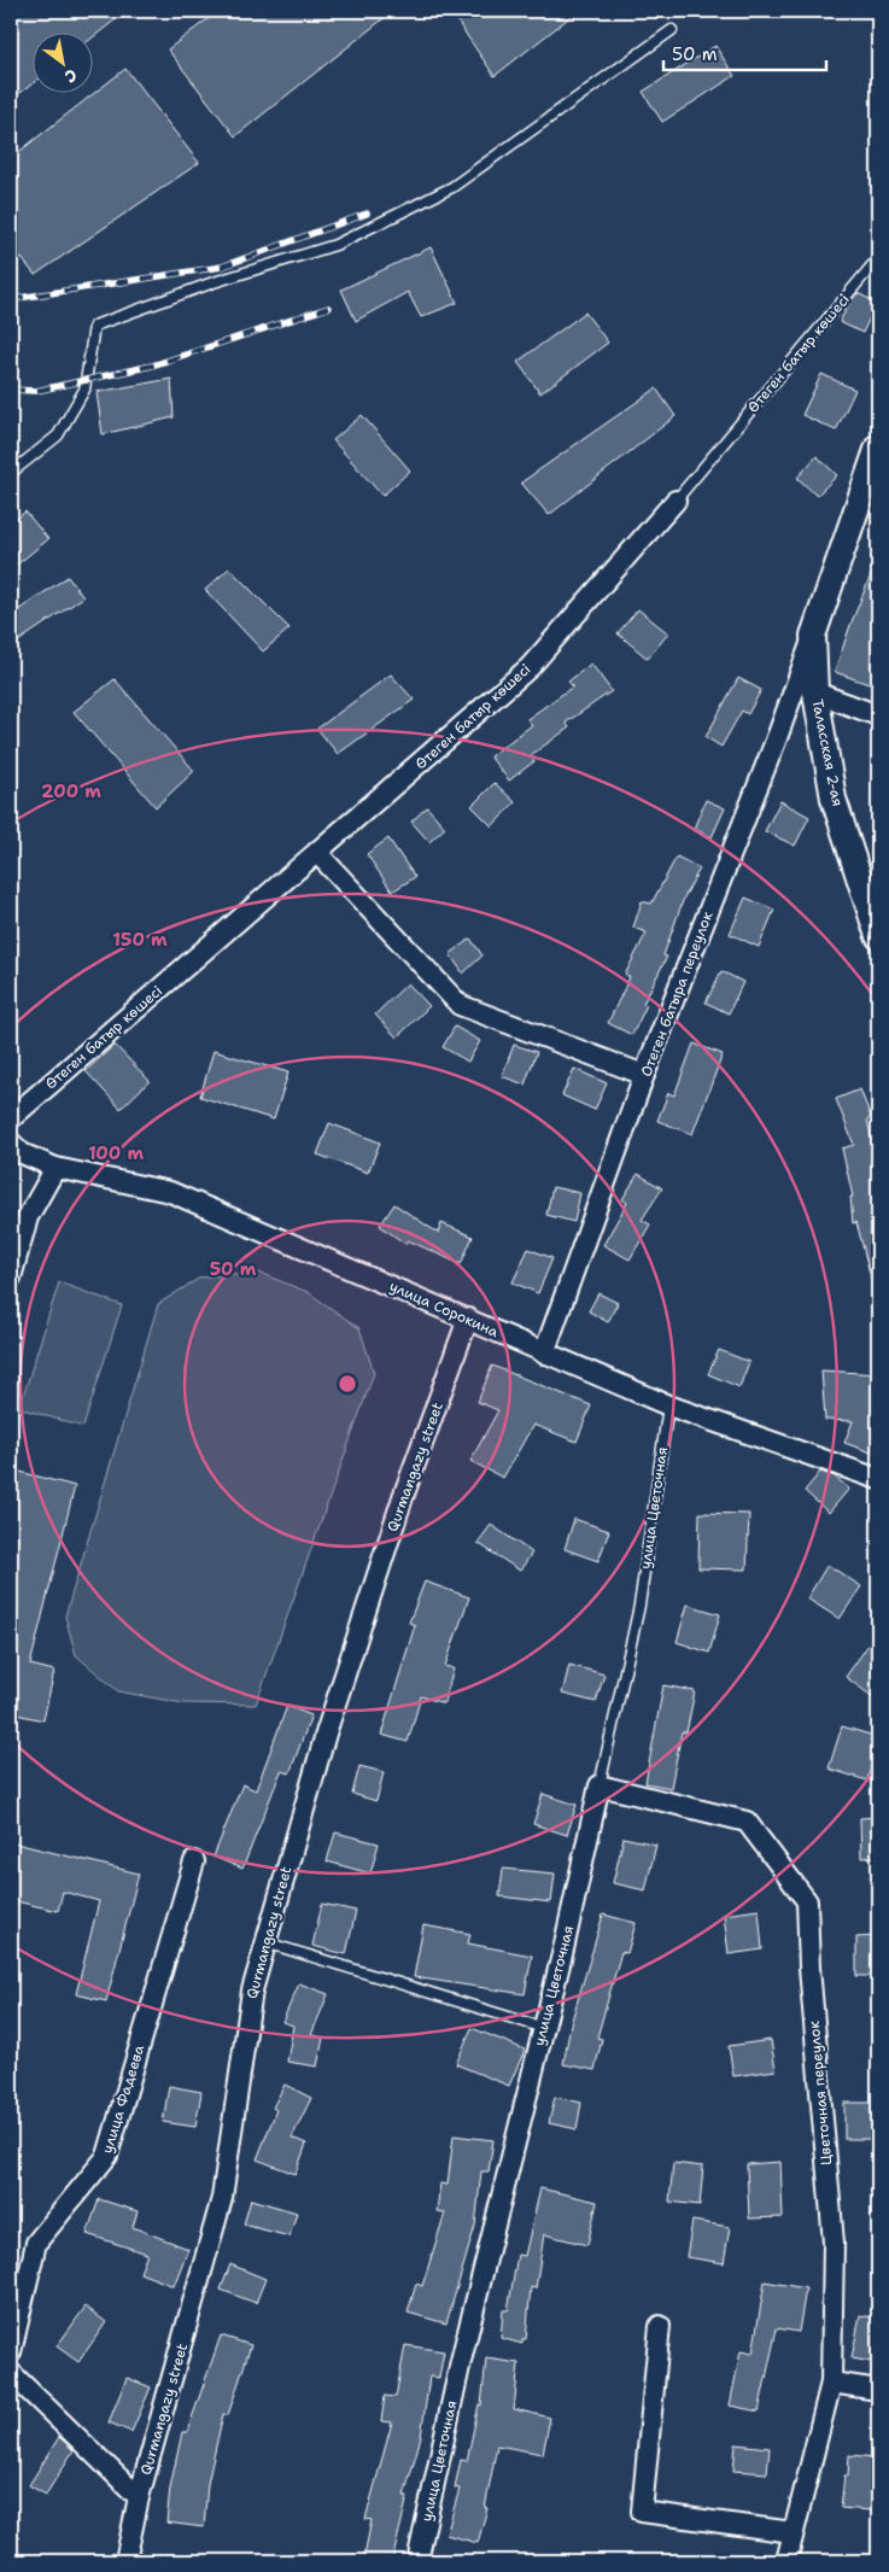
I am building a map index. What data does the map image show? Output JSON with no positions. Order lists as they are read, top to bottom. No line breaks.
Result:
{"streets":{"street":["Өтеген батыр көшесі","Таласская 2-ая","Отеген батыра переулок","улица Сорокина","Qurmangazy street","улица Цветочная","Цветочная переулок","улица Фадеева"]},"crossings":[["Таласская 2-ая","Отеген батыра переулок"],["Отеген батыра переулок","улица Сорокина"],["улица Сорокина","Qurmangazy street"],["улица Сорокина","улица Цветочная"],["улица Цветочная","Цветочная переулок"]],"scale_bar":"50 m","north":"bottom right","rings":["200 m","150 m","100 m","50 m"]}
